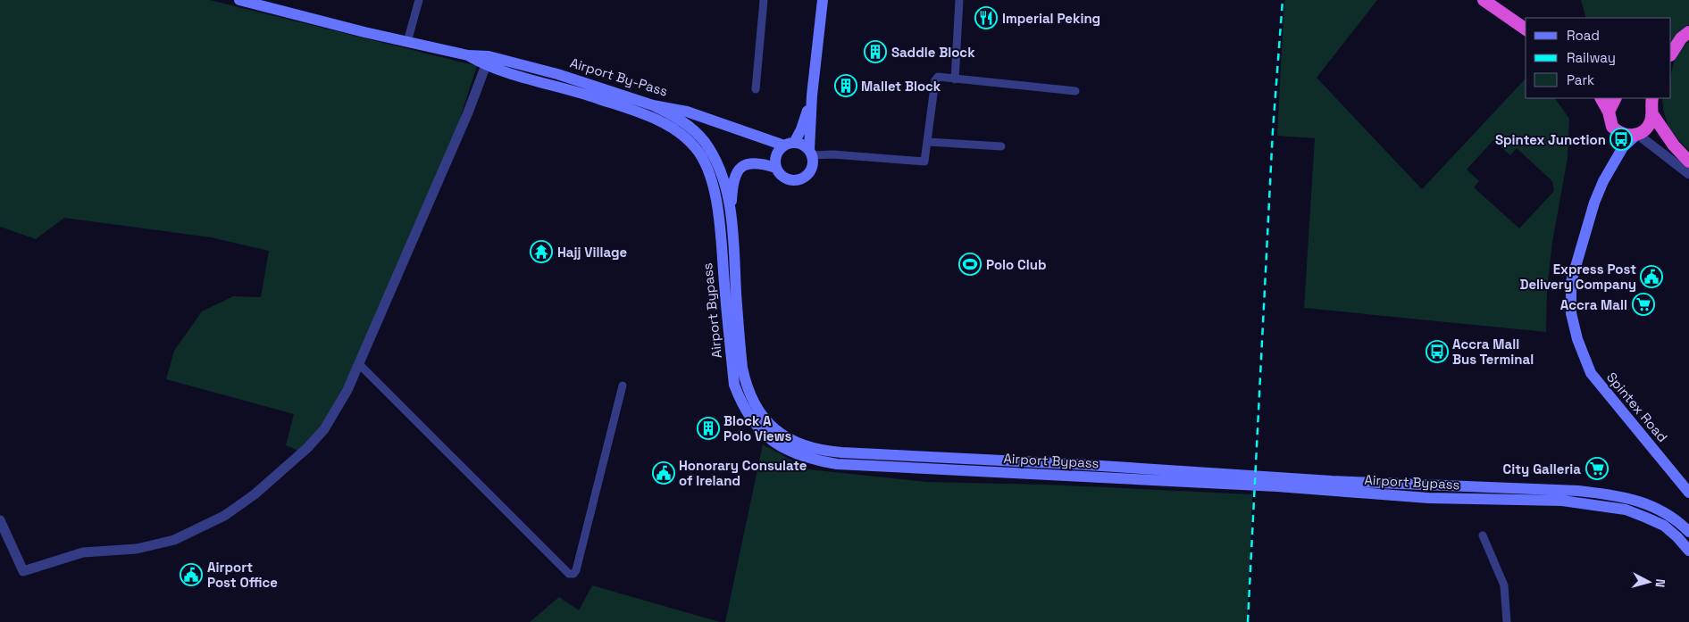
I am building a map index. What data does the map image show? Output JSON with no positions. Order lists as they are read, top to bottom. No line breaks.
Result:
{"streets":{"main road":["Airport By-Pass","Airport Bypass","Spintex Road"]},"crossings":[["Airport By-Pass","Airport Bypass"]],"places":{"restaurant":["Imperial Peking"],"building":["Saddle Block","Mallet Block","Block A Polo Views"],"bus stop":["Spintex Junction","Accra Mall Bus Terminal"],"temple":["Hajj Village"],"sports":["Polo Club"],"public building":["Express Post Delivery Company","Honorary Consulate of Ireland","Airport Post Office"],"supermarket":["Accra Mall","City Galleria"]},"legend":["Road","Railway","Park"],"north":"right"}
